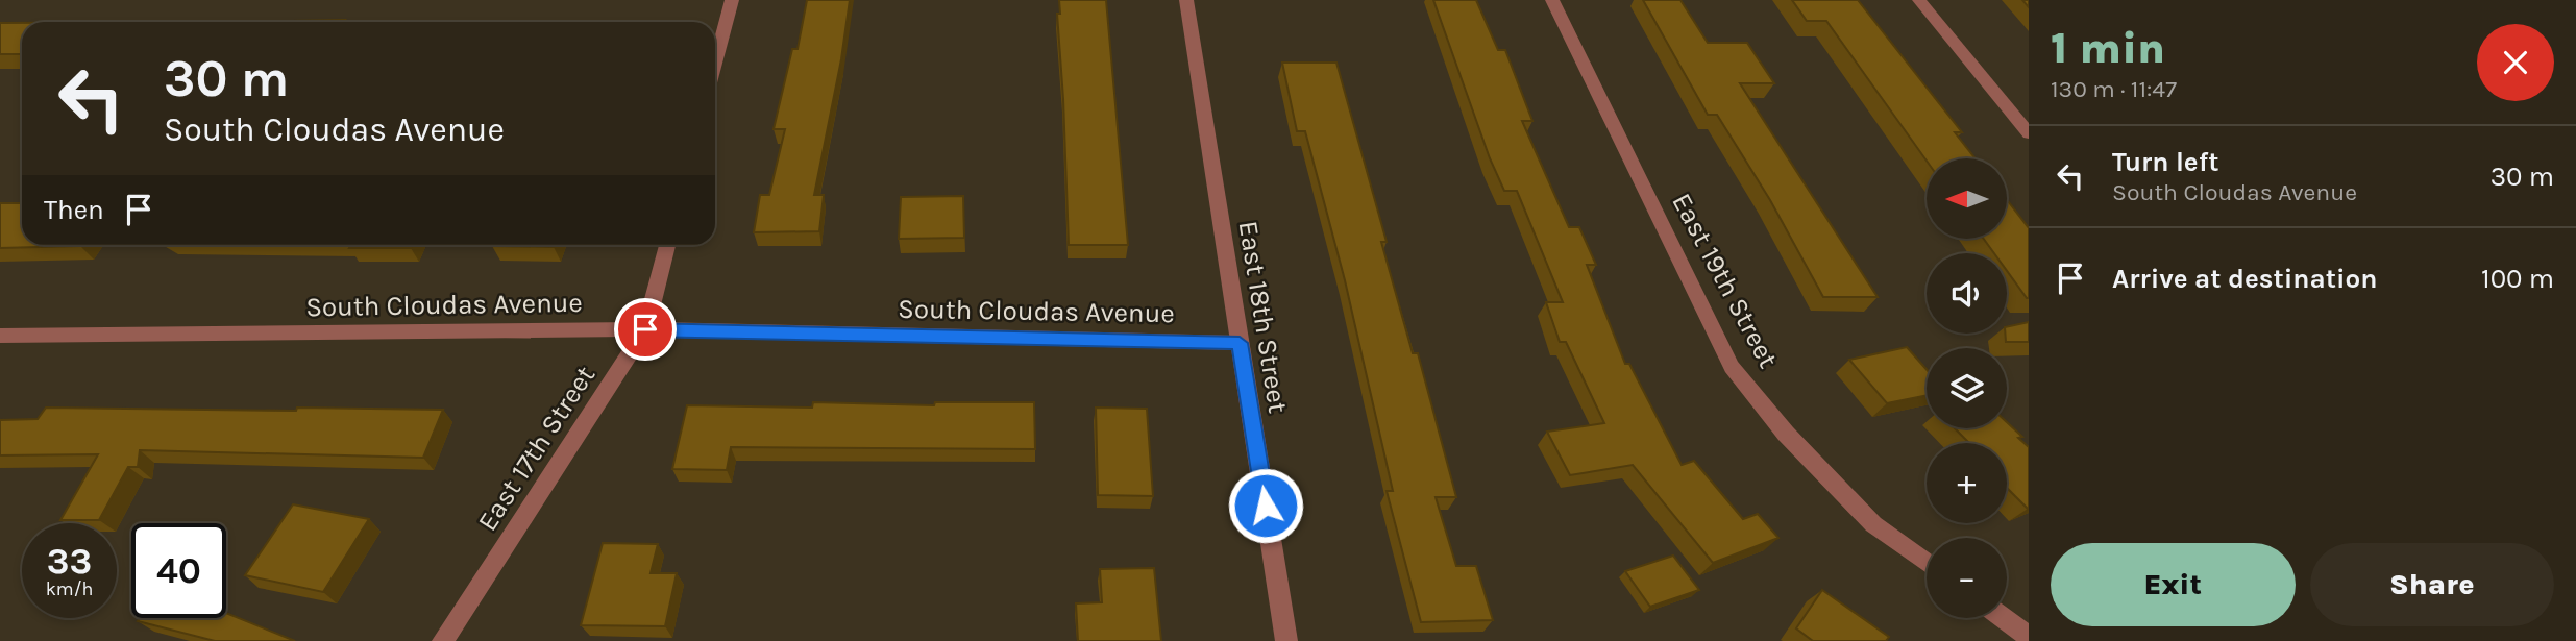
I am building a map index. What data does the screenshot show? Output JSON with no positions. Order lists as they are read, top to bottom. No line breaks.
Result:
{"streets":{"street":["East 19th Street","South Cloudas Avenue","East 18th Street","East 17th Street"]},"crossings":[["South Cloudas Avenue","East 18th Street"],["South Cloudas Avenue","East 17th Street"]],"north":"left","page":{"heading":["1 min","130 m · 11:47"],"turn":["30 m","South Cloudas Avenue"],"list":[{"name":"Turn left","note":"South Cloudas Avenue","value":"30 m"},{"name":"Arrive at destination","value":"100 m"}],"map_buttons":["+","−"],"then":"Then","speed":"33 km/h","limit":"40","buttons":["Exit","Share"]}}
